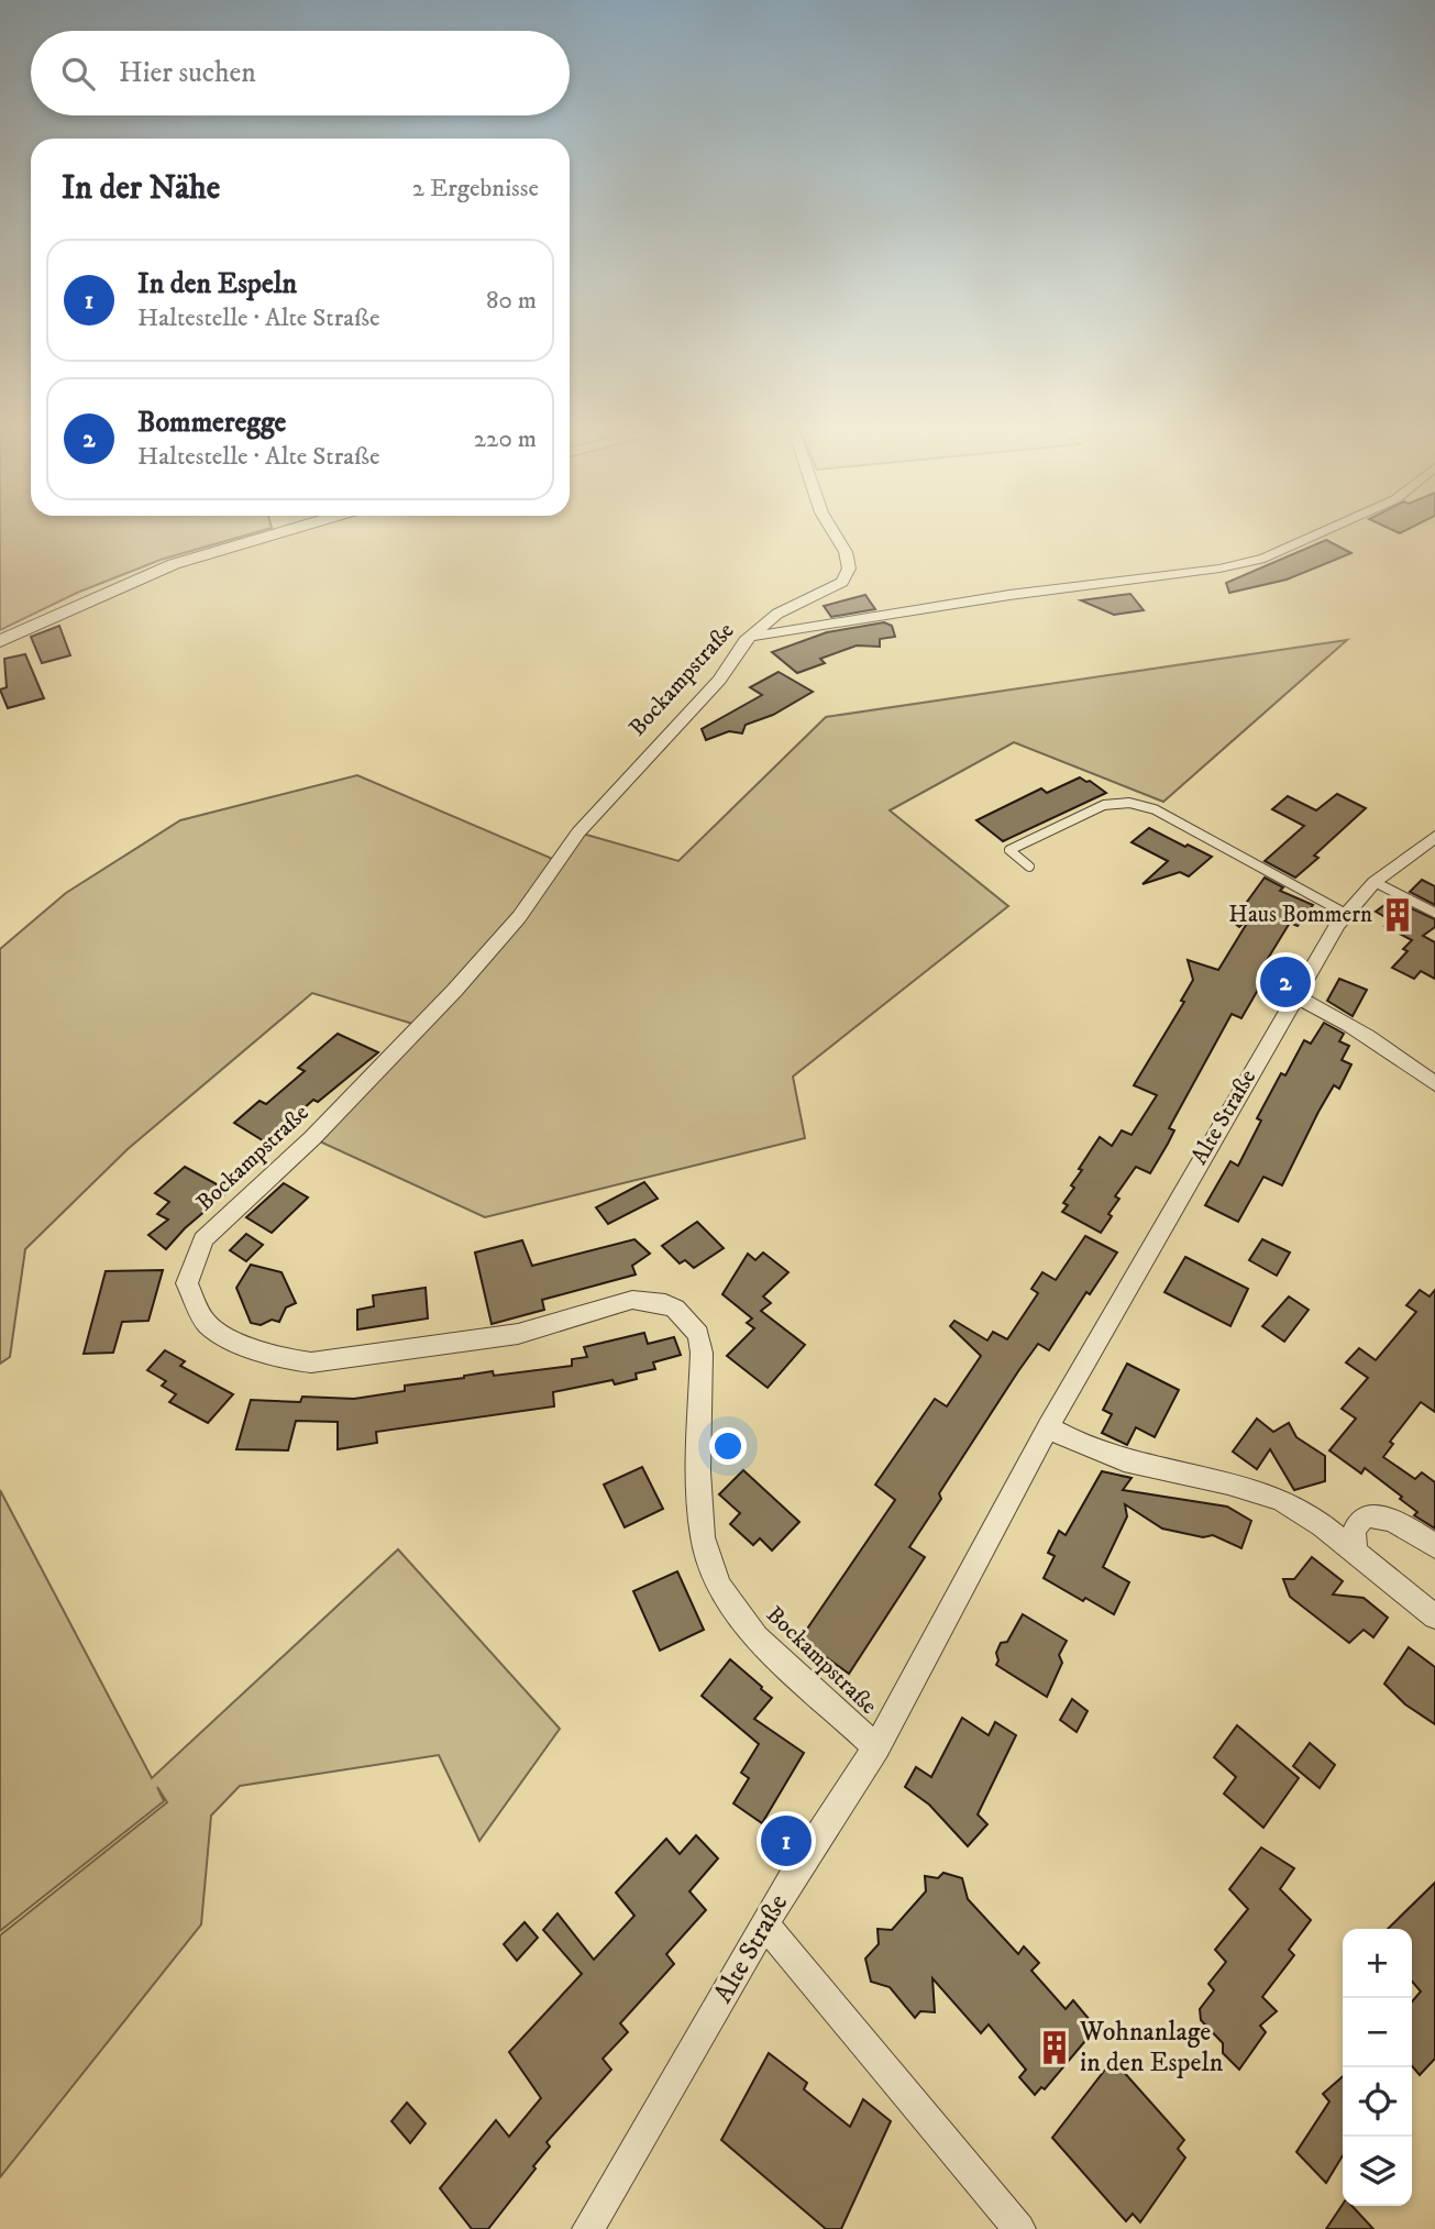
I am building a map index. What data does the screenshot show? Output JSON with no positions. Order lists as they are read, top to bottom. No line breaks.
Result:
{"streets":{"street":["Bockampstraße","Alte Straße"]},"crossings":[["Bockampstraße","Alte Straße"]],"places":{"building":["Haus Bommern","Wohnanlage in den Espeln"]},"page":{"search":"Hier suchen","heading":["In der Nähe","2 Ergebnisse"],"list":[{"mark":"1","name":"In den Espeln","note":"Haltestelle · Alte Straße","value":"80 m"},{"mark":"2","name":"Bommeregge","note":"Haltestelle · Alte Straße","value":"220 m"}],"pins":["2","1"],"map_buttons":["+","−"]}}
